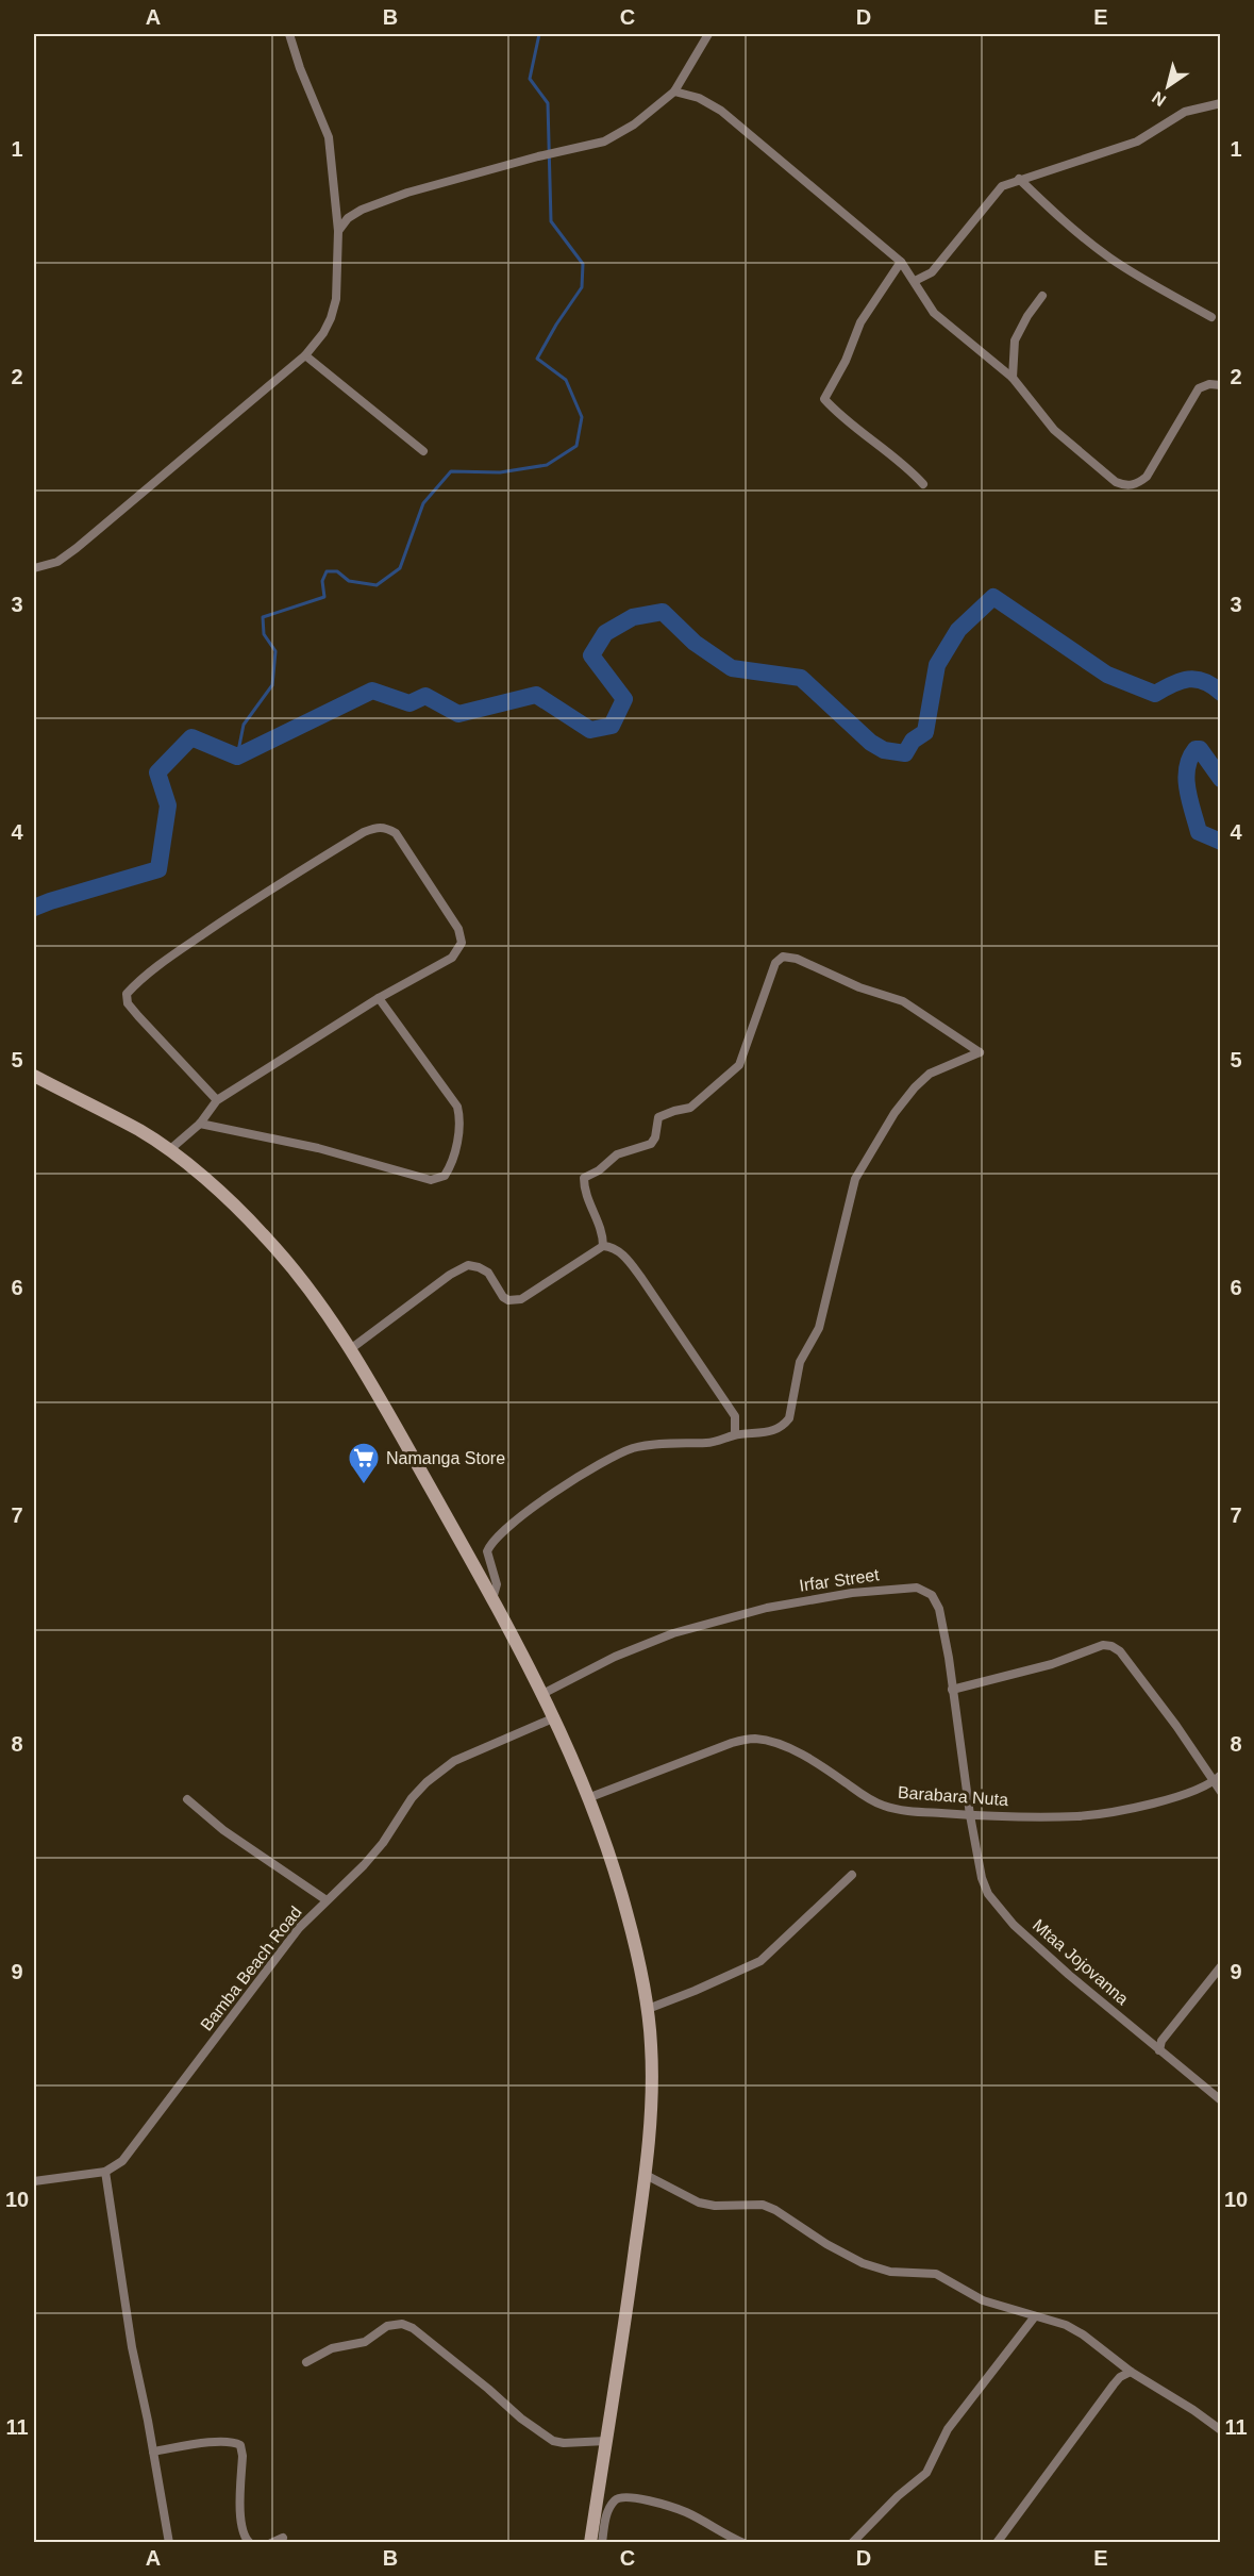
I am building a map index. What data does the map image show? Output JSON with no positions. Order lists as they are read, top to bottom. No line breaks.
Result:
{"streets":{"street":["Irfar Street","Barabara Nuta","Mtaa Jojovanna","Bamba Beach Road"]},"crossings":[["Irfar Street","Barabara Nuta"],["Irfar Street","Mtaa Jojovanna"],["Barabara Nuta","Mtaa Jojovanna"]],"places":{"supermarket":["Namanga Store"]},"north":"bottom left","grid":{"columns":["A","B","C","D","E"],"rows":["1","2","3","4","5","6","7","8","9","10","11"]}}
